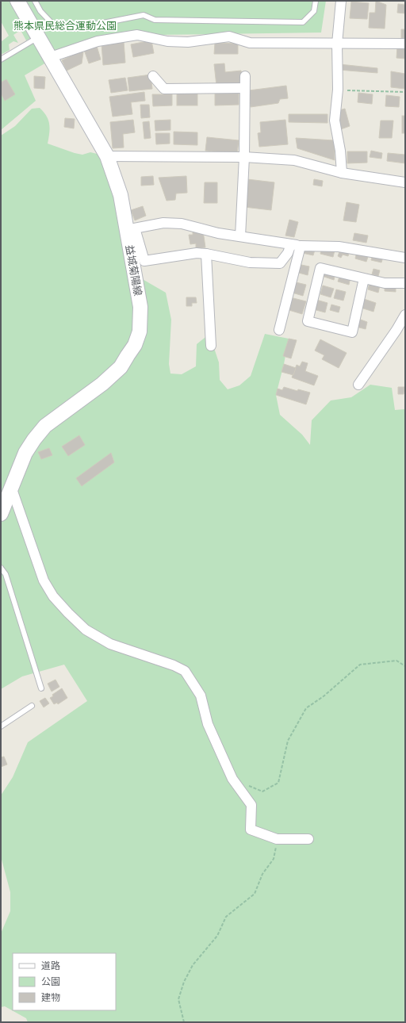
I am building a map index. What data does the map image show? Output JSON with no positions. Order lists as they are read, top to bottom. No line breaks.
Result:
{"streets":{"main road":["益城菊陽線"]},"parks":["熊本県民総合運動公園"],"legend":["道路","公園","建物"]}
